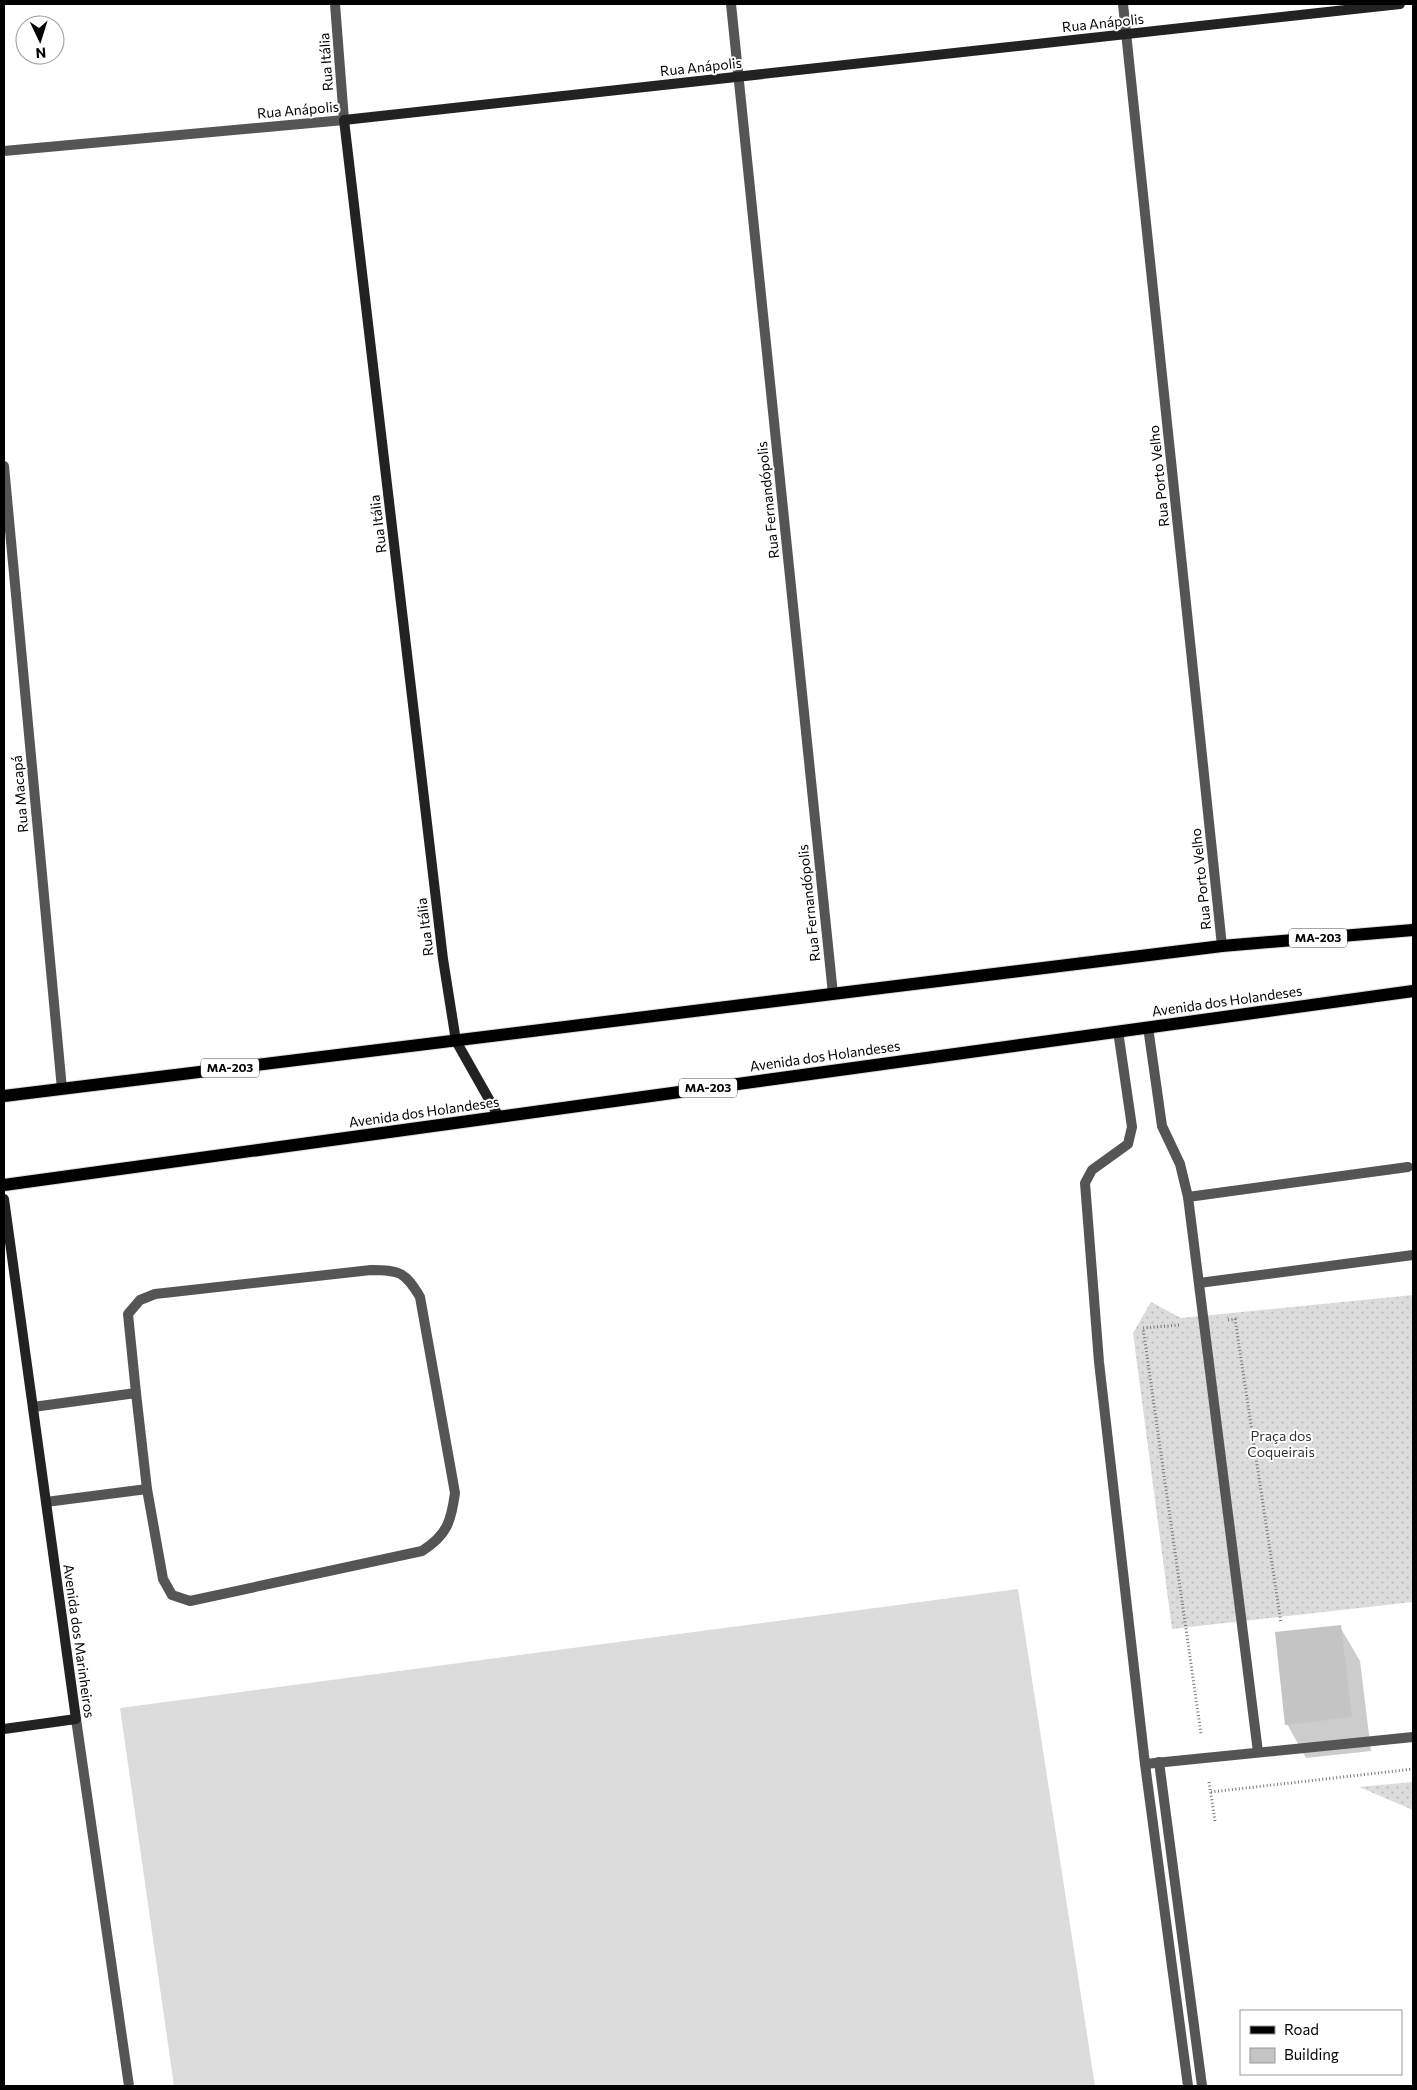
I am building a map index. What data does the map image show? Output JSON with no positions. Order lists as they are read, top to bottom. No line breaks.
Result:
{"streets":{"main road":["MA-203","Avenida dos Holandeses"],"street":["Rua Anápolis","Rua Itália","Rua Porto Velho","Rua Fernandópolis","Rua Macapá","Avenida dos Marinheiros"]},"crossings":[["Rua Anápolis","Rua Itália"],["Rua Anápolis","Rua Porto Velho"],["Rua Anápolis","Rua Fernandópolis"],["Rua Itália","MA-203"],["Rua Itália","Avenida dos Holandeses"],["Rua Porto Velho","MA-203"],["Rua Fernandópolis","MA-203"],["Rua Macapá","MA-203"]],"parks":["Praça dos Coqueirais"],"legend":["Road","Building"],"north":"bottom"}
